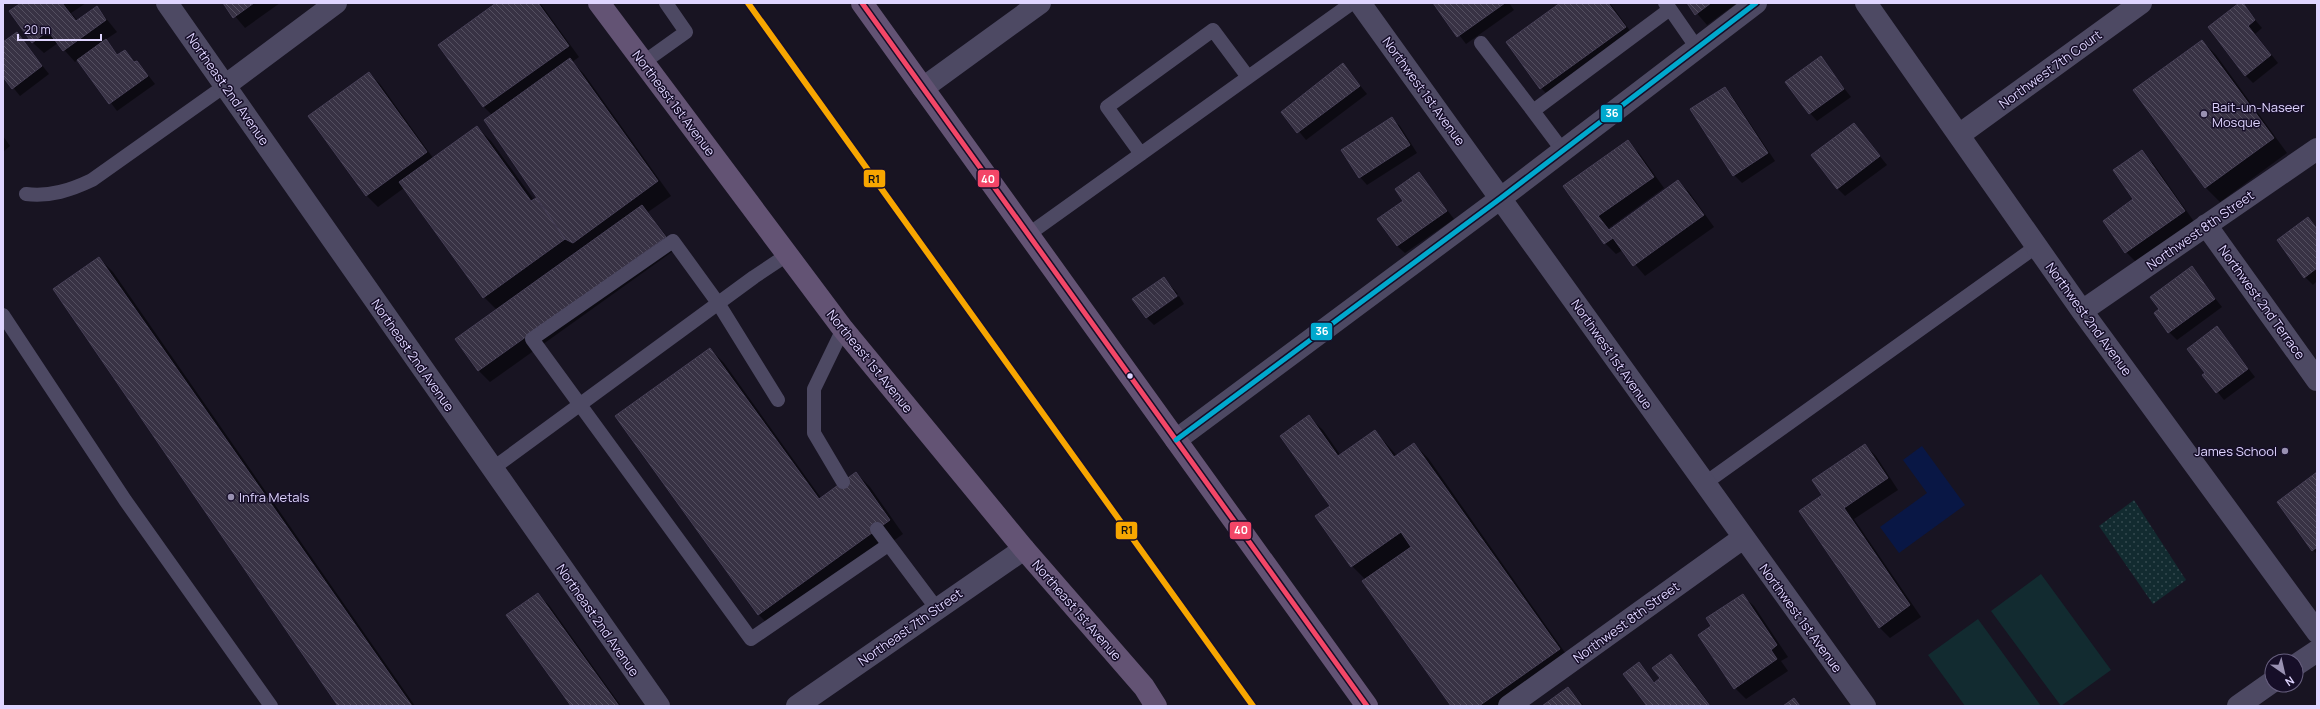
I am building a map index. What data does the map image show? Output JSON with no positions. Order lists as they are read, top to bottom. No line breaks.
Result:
{"streets":{"main road":["Northeast 1st Avenue"],"street":["Northwest 7th Court","Northeast 2nd Avenue","Northwest 1st Avenue","Northwest 8th Street","Northwest 2nd Terrace","Northwest 2nd Avenue","Northeast 7th Street"]},"crossings":[["Northwest 7th Court","Northwest 2nd Avenue"],["Northwest 1st Avenue","Northwest 8th Street"],["Northeast 1st Avenue","Northeast 7th Street"],["Northwest 8th Street","Northwest 2nd Terrace"],["Northwest 8th Street","Northwest 2nd Avenue"]],"places":["Bait-un-Naseer Mosque","James School","Infra Metals"],"lines":["transit line R1","transit line 40","transit line 36"],"scale_bar":"20 m","north":"bottom right"}
